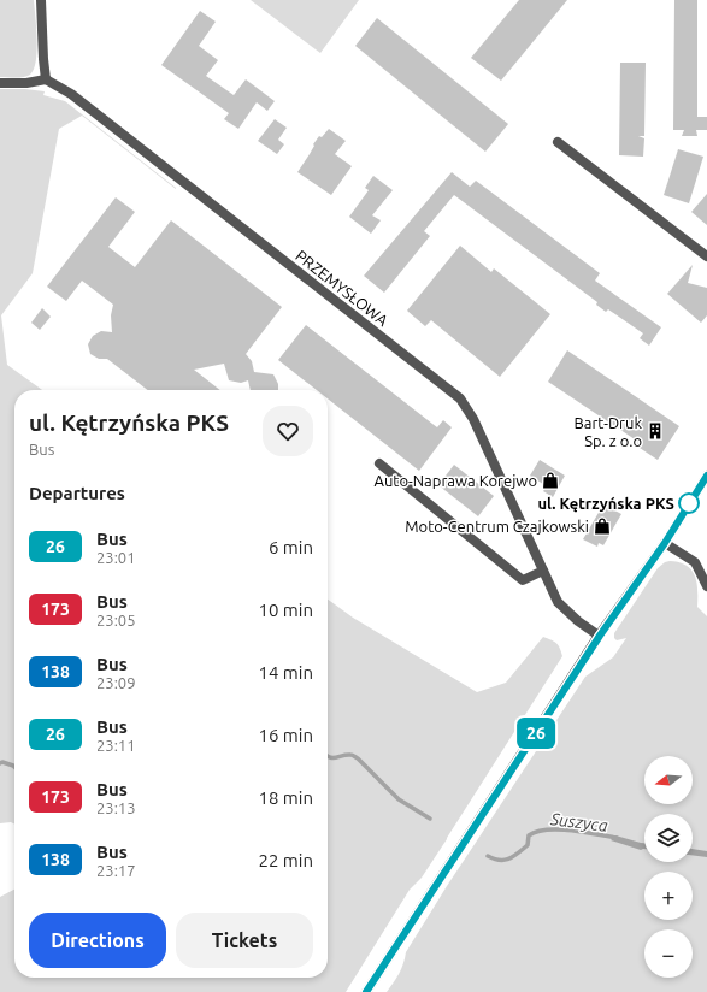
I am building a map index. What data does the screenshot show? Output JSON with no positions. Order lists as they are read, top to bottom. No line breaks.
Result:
{"streets":{"street":["PRZEMYSŁOWA"]},"water":["Suszyca"],"places":{"building":["Bart-Druk Sp. z o.o"],"shop":["Auto-Naprawa Korejwo","Moto-Centrum Czajkowski"],"other":["ul. Kętrzyńska PKS"]},"lines":["bus line 26"],"north":"left","page":{"on_map":"26","heading":[["ul. Kętrzyńska PKS","Bus"],"Departures"],"list":[{"mark":"26","name":"Bus","note":"23:01","value":"6 min"},{"mark":"173","name":"Bus","note":"23:05","value":"10 min"},{"mark":"138","name":"Bus","note":"23:09","value":"14 min"},{"mark":"26","name":"Bus","note":"23:11","value":"16 min"},{"mark":"173","name":"Bus","note":"23:13","value":"18 min"},{"mark":"138","name":"Bus","note":"23:17","value":"22 min"}],"map_buttons":["+","−"],"buttons":["Directions","Tickets"]}}
